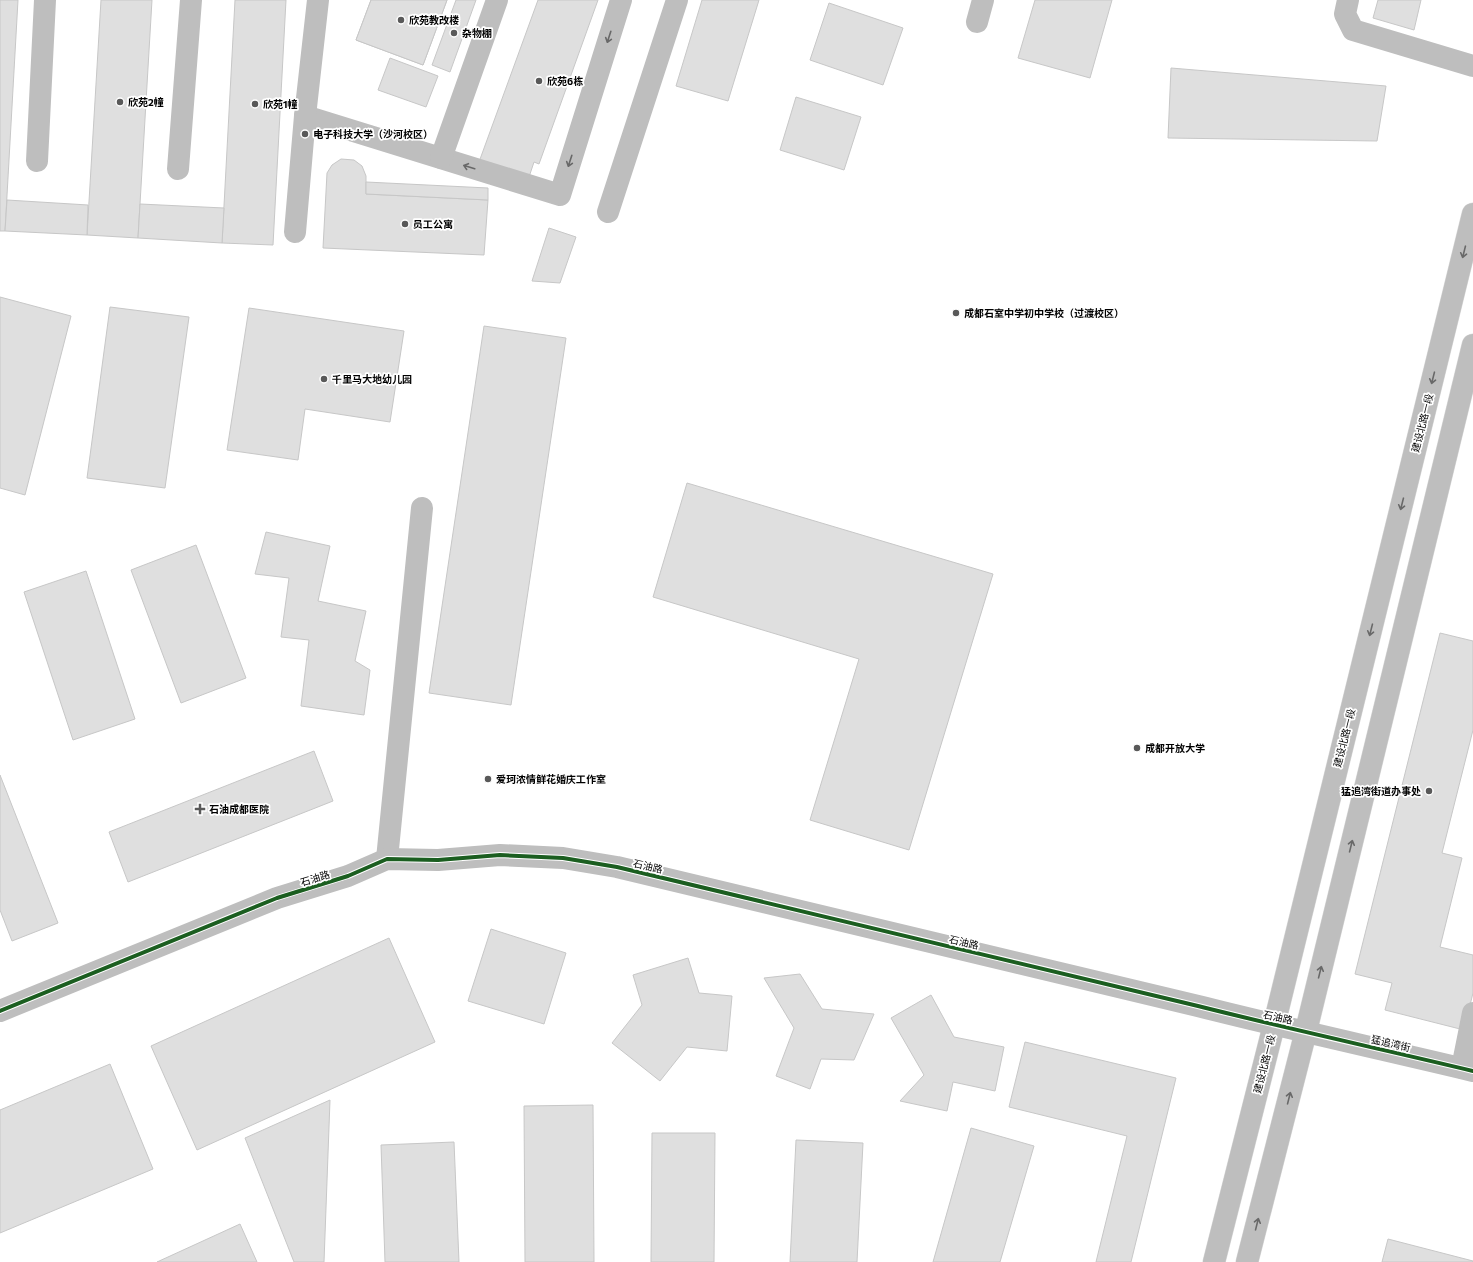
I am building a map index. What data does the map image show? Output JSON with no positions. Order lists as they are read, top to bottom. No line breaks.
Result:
{"streets":{"main road":["建设北路一段","石油路","猛追湾街"]},"crossings":[["建设北路一段","石油路"],["石油路","猛追湾街"]],"places":{"other":["欣苑教改楼","杂物棚","欣苑6栋","欣苑2幢","欣苑1幢","电子科技大学（沙河校区）","员工公寓","成都石室中学初中学校（过渡校区）","千里马大地幼儿园","成都开放大学","爱珂浓情鲜花婚庆工作室","猛追湾街道办事处"],"health":["石油成都医院"]}}
